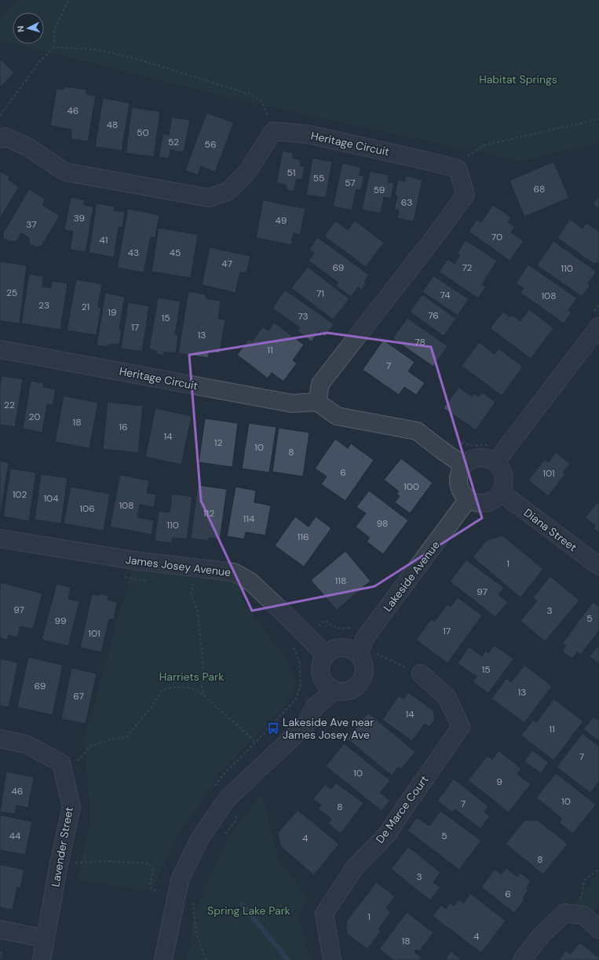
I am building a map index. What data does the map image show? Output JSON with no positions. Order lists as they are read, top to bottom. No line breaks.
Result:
{"streets":{"street":["Heritage Circuit","Diana Street","James Josey Avenue","Lakeside Avenue","De Marce Court","Lavender Street"]},"crossings":[["Diana Street","Lakeside Avenue"],["James Josey Avenue","Lakeside Avenue"]],"parks":["Habitat Springs","Harriets Park","Spring Lake Park"],"places":{"bus stop":["Lakeside Ave near James Josey Ave"]},"house_numbers":["46","48","50","52","56","51","55","57","68","59","63","39","49","37","70","41","43","45","47","69","72","110","25","71","74","108","23","21","19","76","73","15","17","13","78","11","7","22","20","18","16","14","12","10","8","6","101","100","102","104","108","106","112","114","98","110","116","1","118","97","97","3","5","99","17","101","15","69","13","67","14","11","7","10","9","46","10","7","8","44","5","4","8","3","6","1","4","18"],"north":"left"}
